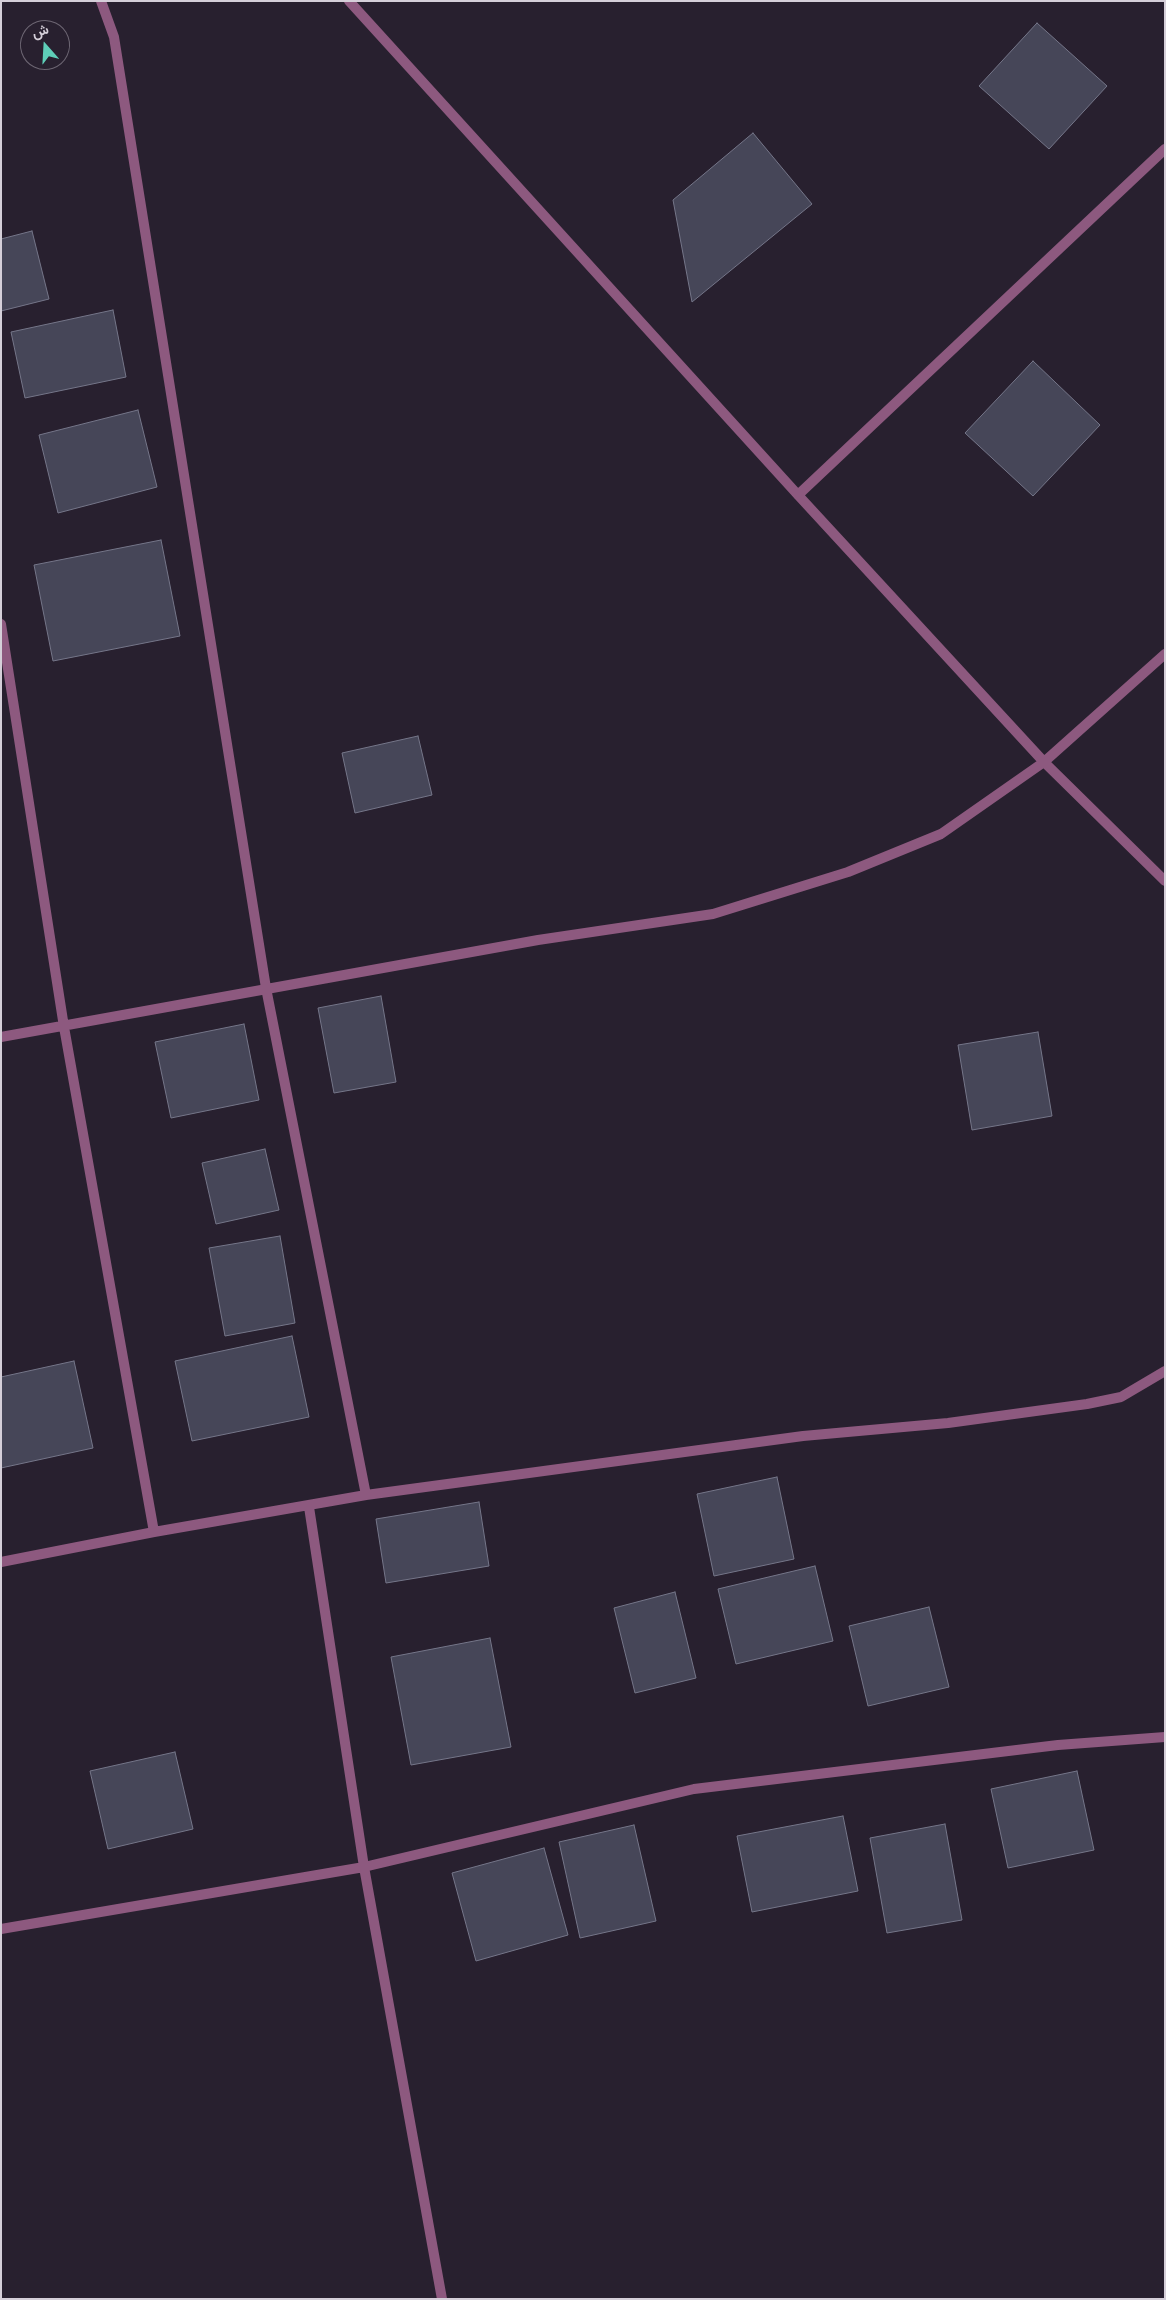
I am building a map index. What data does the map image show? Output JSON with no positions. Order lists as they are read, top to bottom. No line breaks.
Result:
{"north":"top"}
